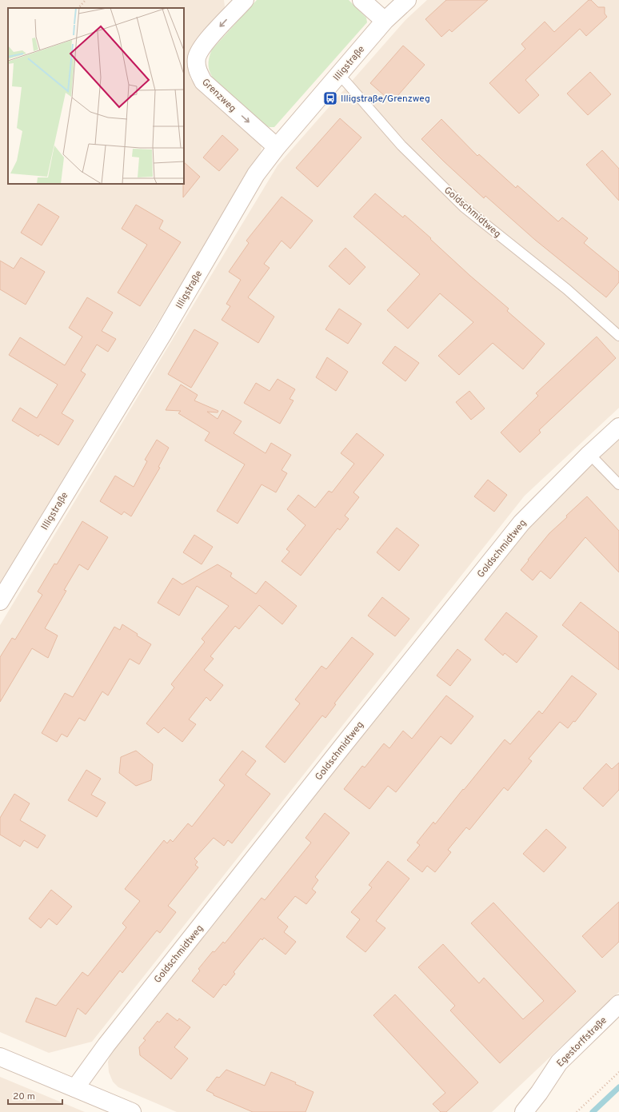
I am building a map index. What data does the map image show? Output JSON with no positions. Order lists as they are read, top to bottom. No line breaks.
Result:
{"streets":{"street":["Illigstraße","Grenzweg","Goldschmidtweg","Egestorffstraße"]},"crossings":[["Illigstraße","Grenzweg"],["Illigstraße","Goldschmidtweg"]],"places":{"bus stop":["Illigstraße/Grenzweg"]},"scale_bar":"20 m"}
